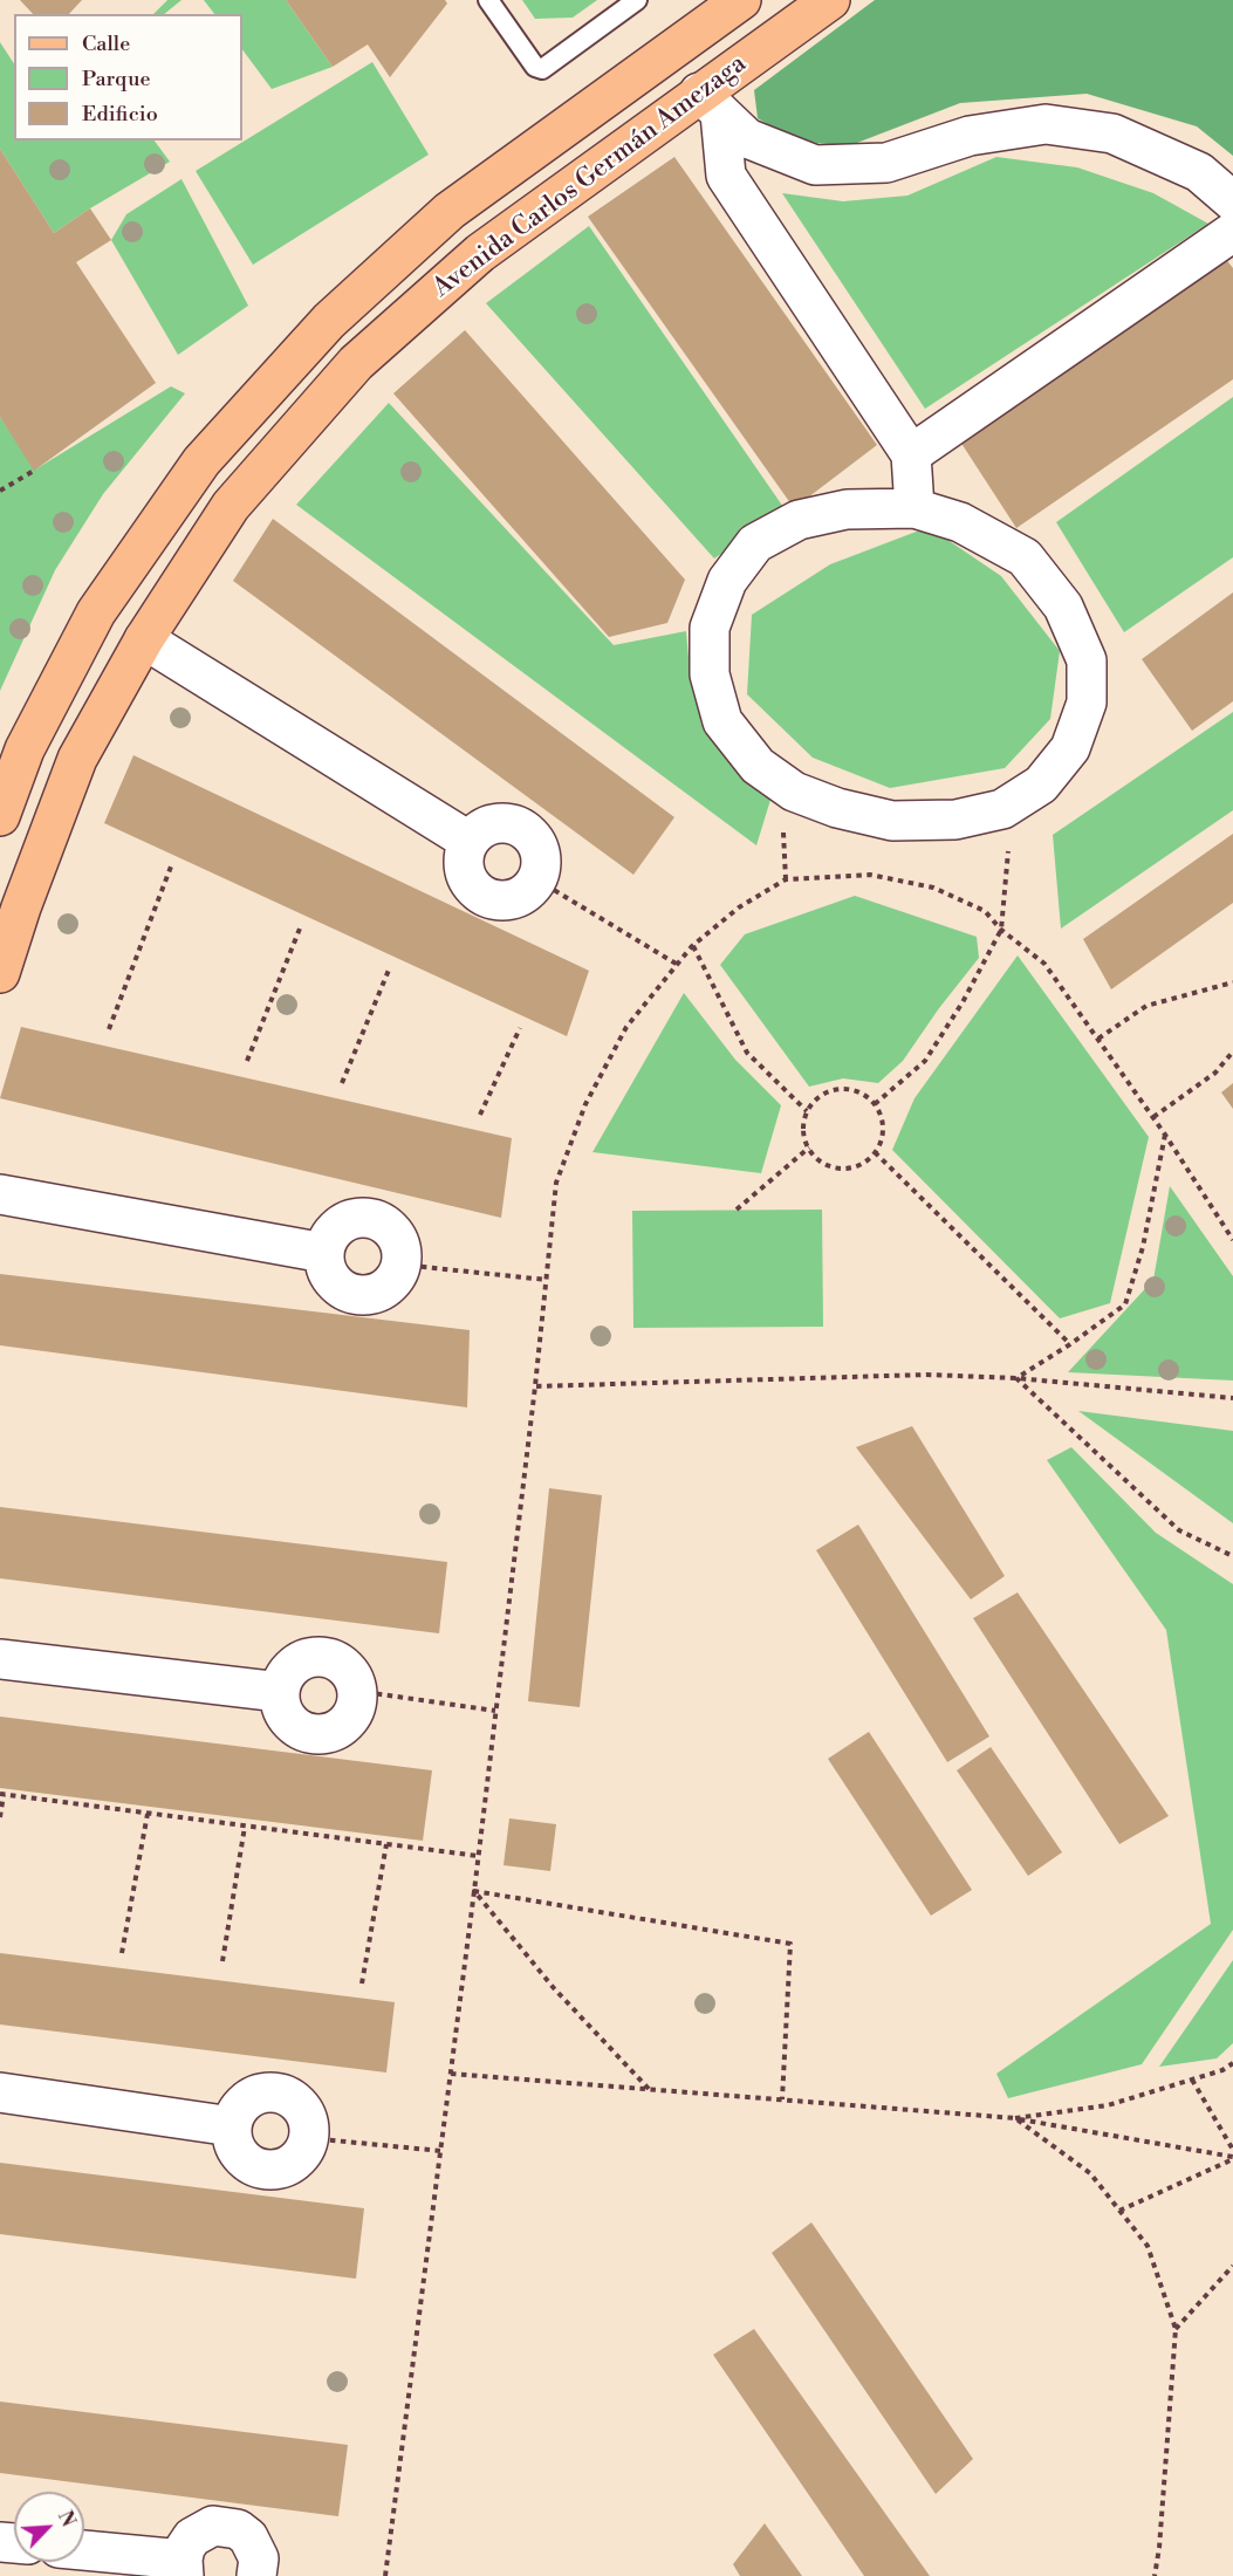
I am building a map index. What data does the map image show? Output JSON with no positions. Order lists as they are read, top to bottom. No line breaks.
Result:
{"streets":{"main road":["Avenida Carlos Germán Amezaga"]},"legend":["Calle","Parque","Edificio"],"north":"top right"}
